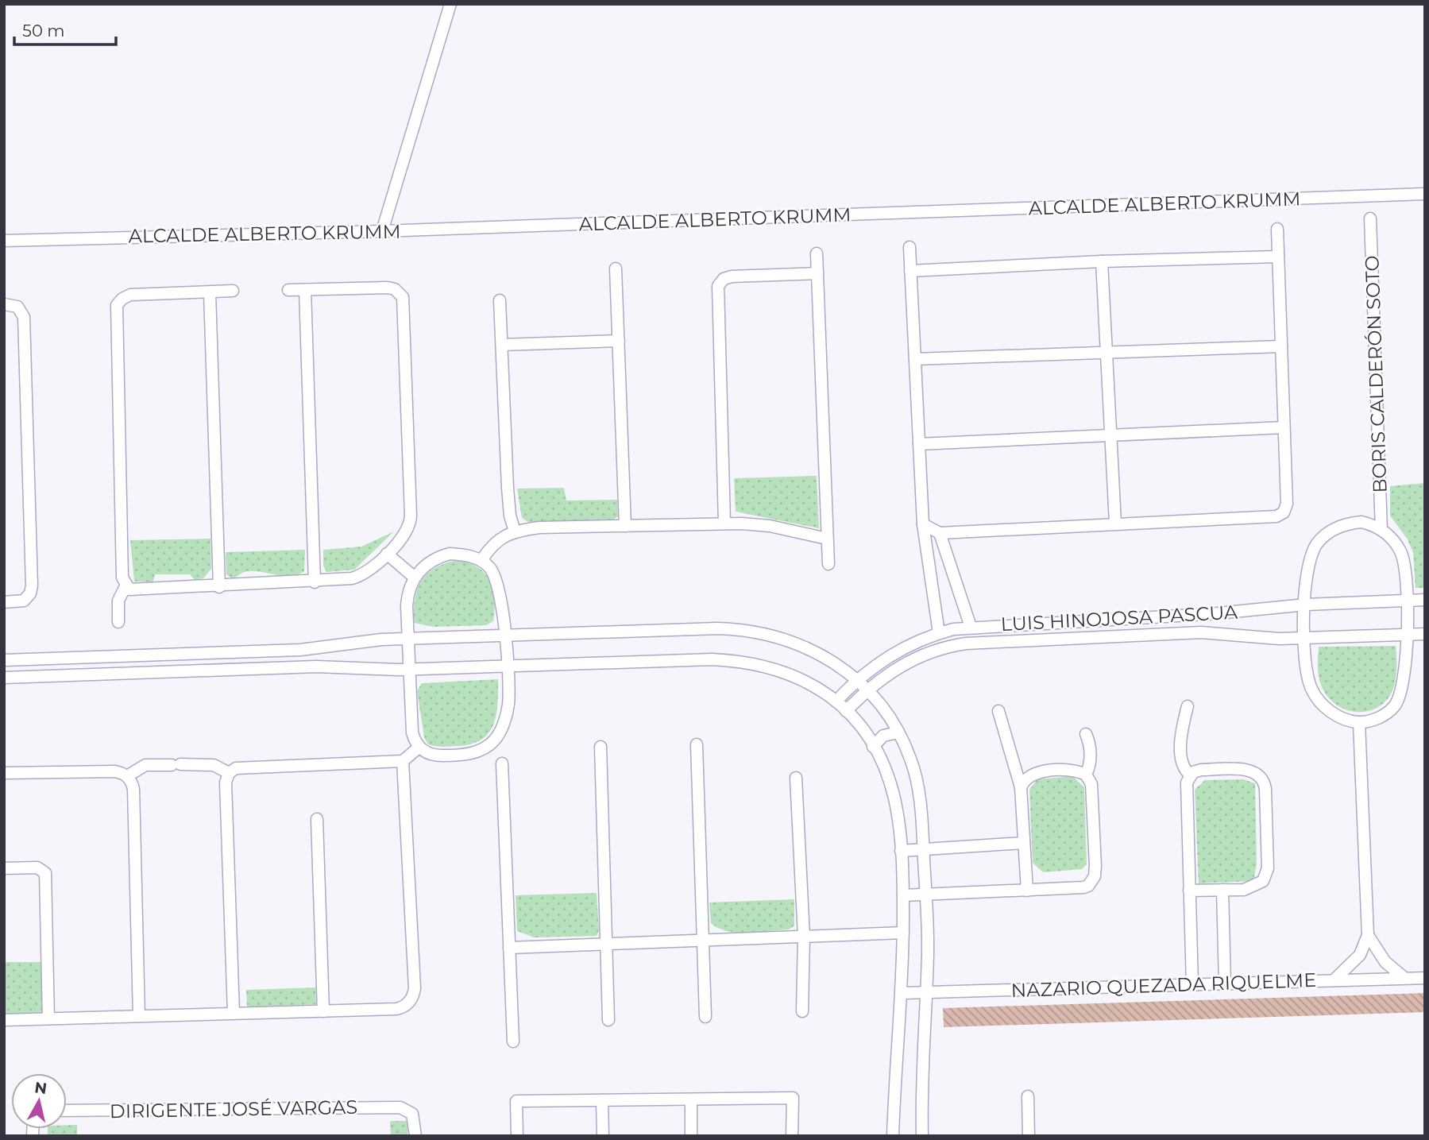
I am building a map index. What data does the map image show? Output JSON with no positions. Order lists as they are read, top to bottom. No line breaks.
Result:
{"streets":{"street":["ALCALDE ALBERTO KRUMM","BORIS CALDERÓN SOTO","LUIS HINOJOSA PASCUA","NAZARIO QUEZADA RIQUELME","DIRIGENTE JOSÉ VARGAS"]},"scale_bar":"50 m","north":"top"}
